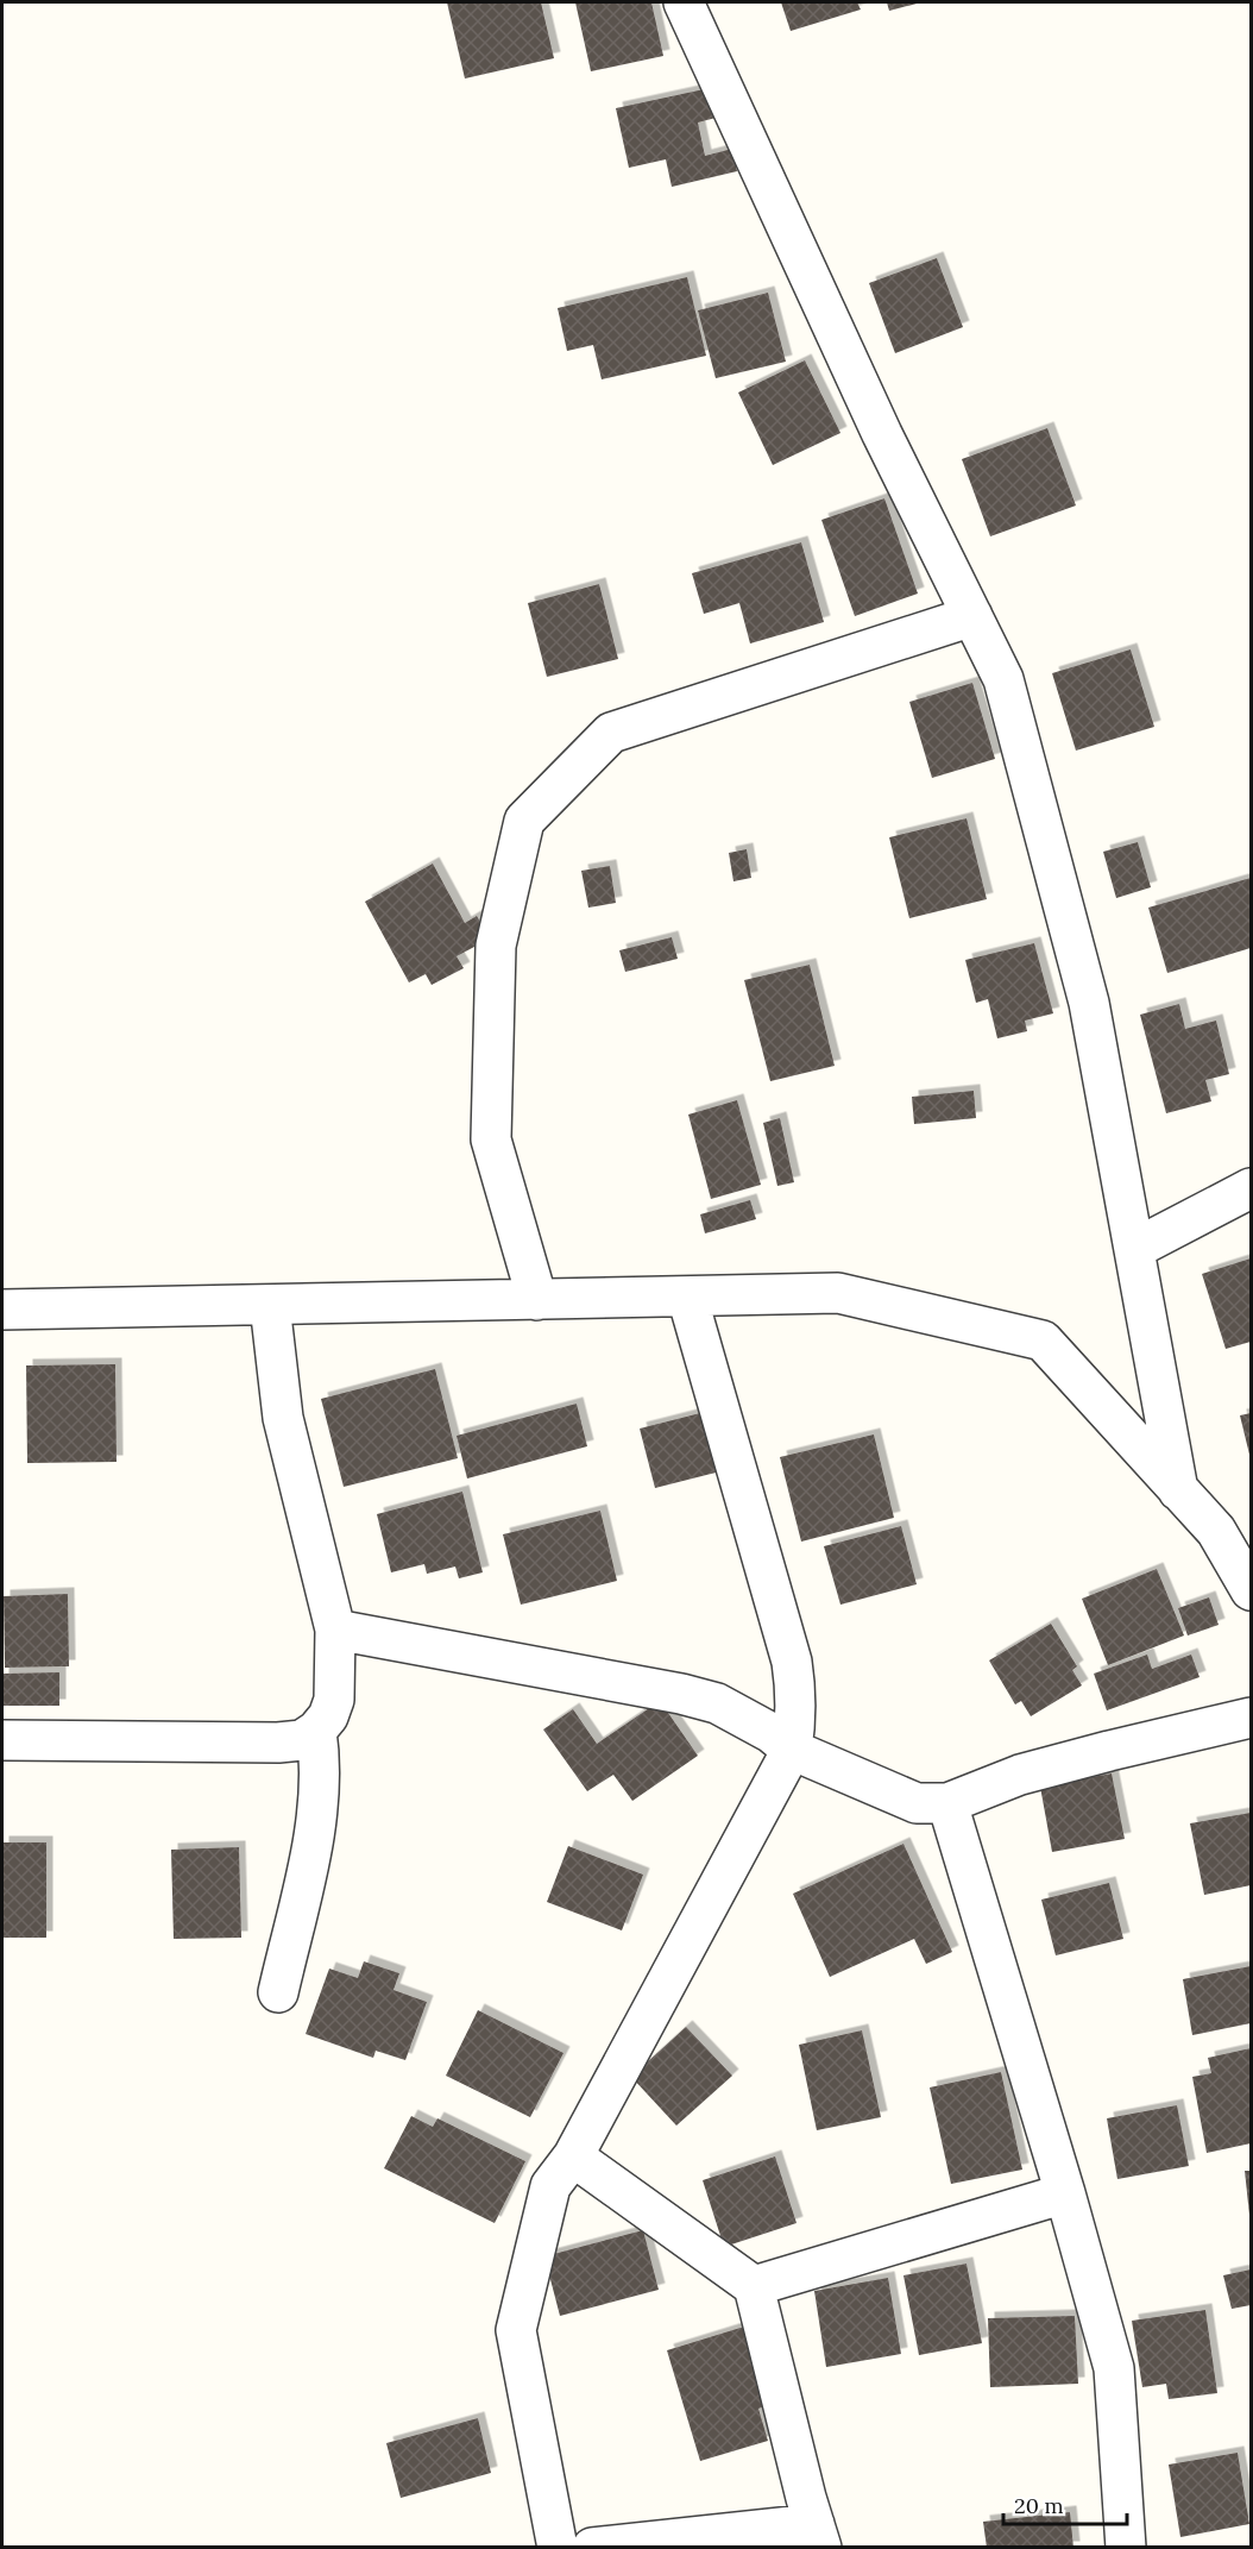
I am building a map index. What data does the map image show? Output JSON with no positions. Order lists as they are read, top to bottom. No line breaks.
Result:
{"scale_bar":"20 m"}
